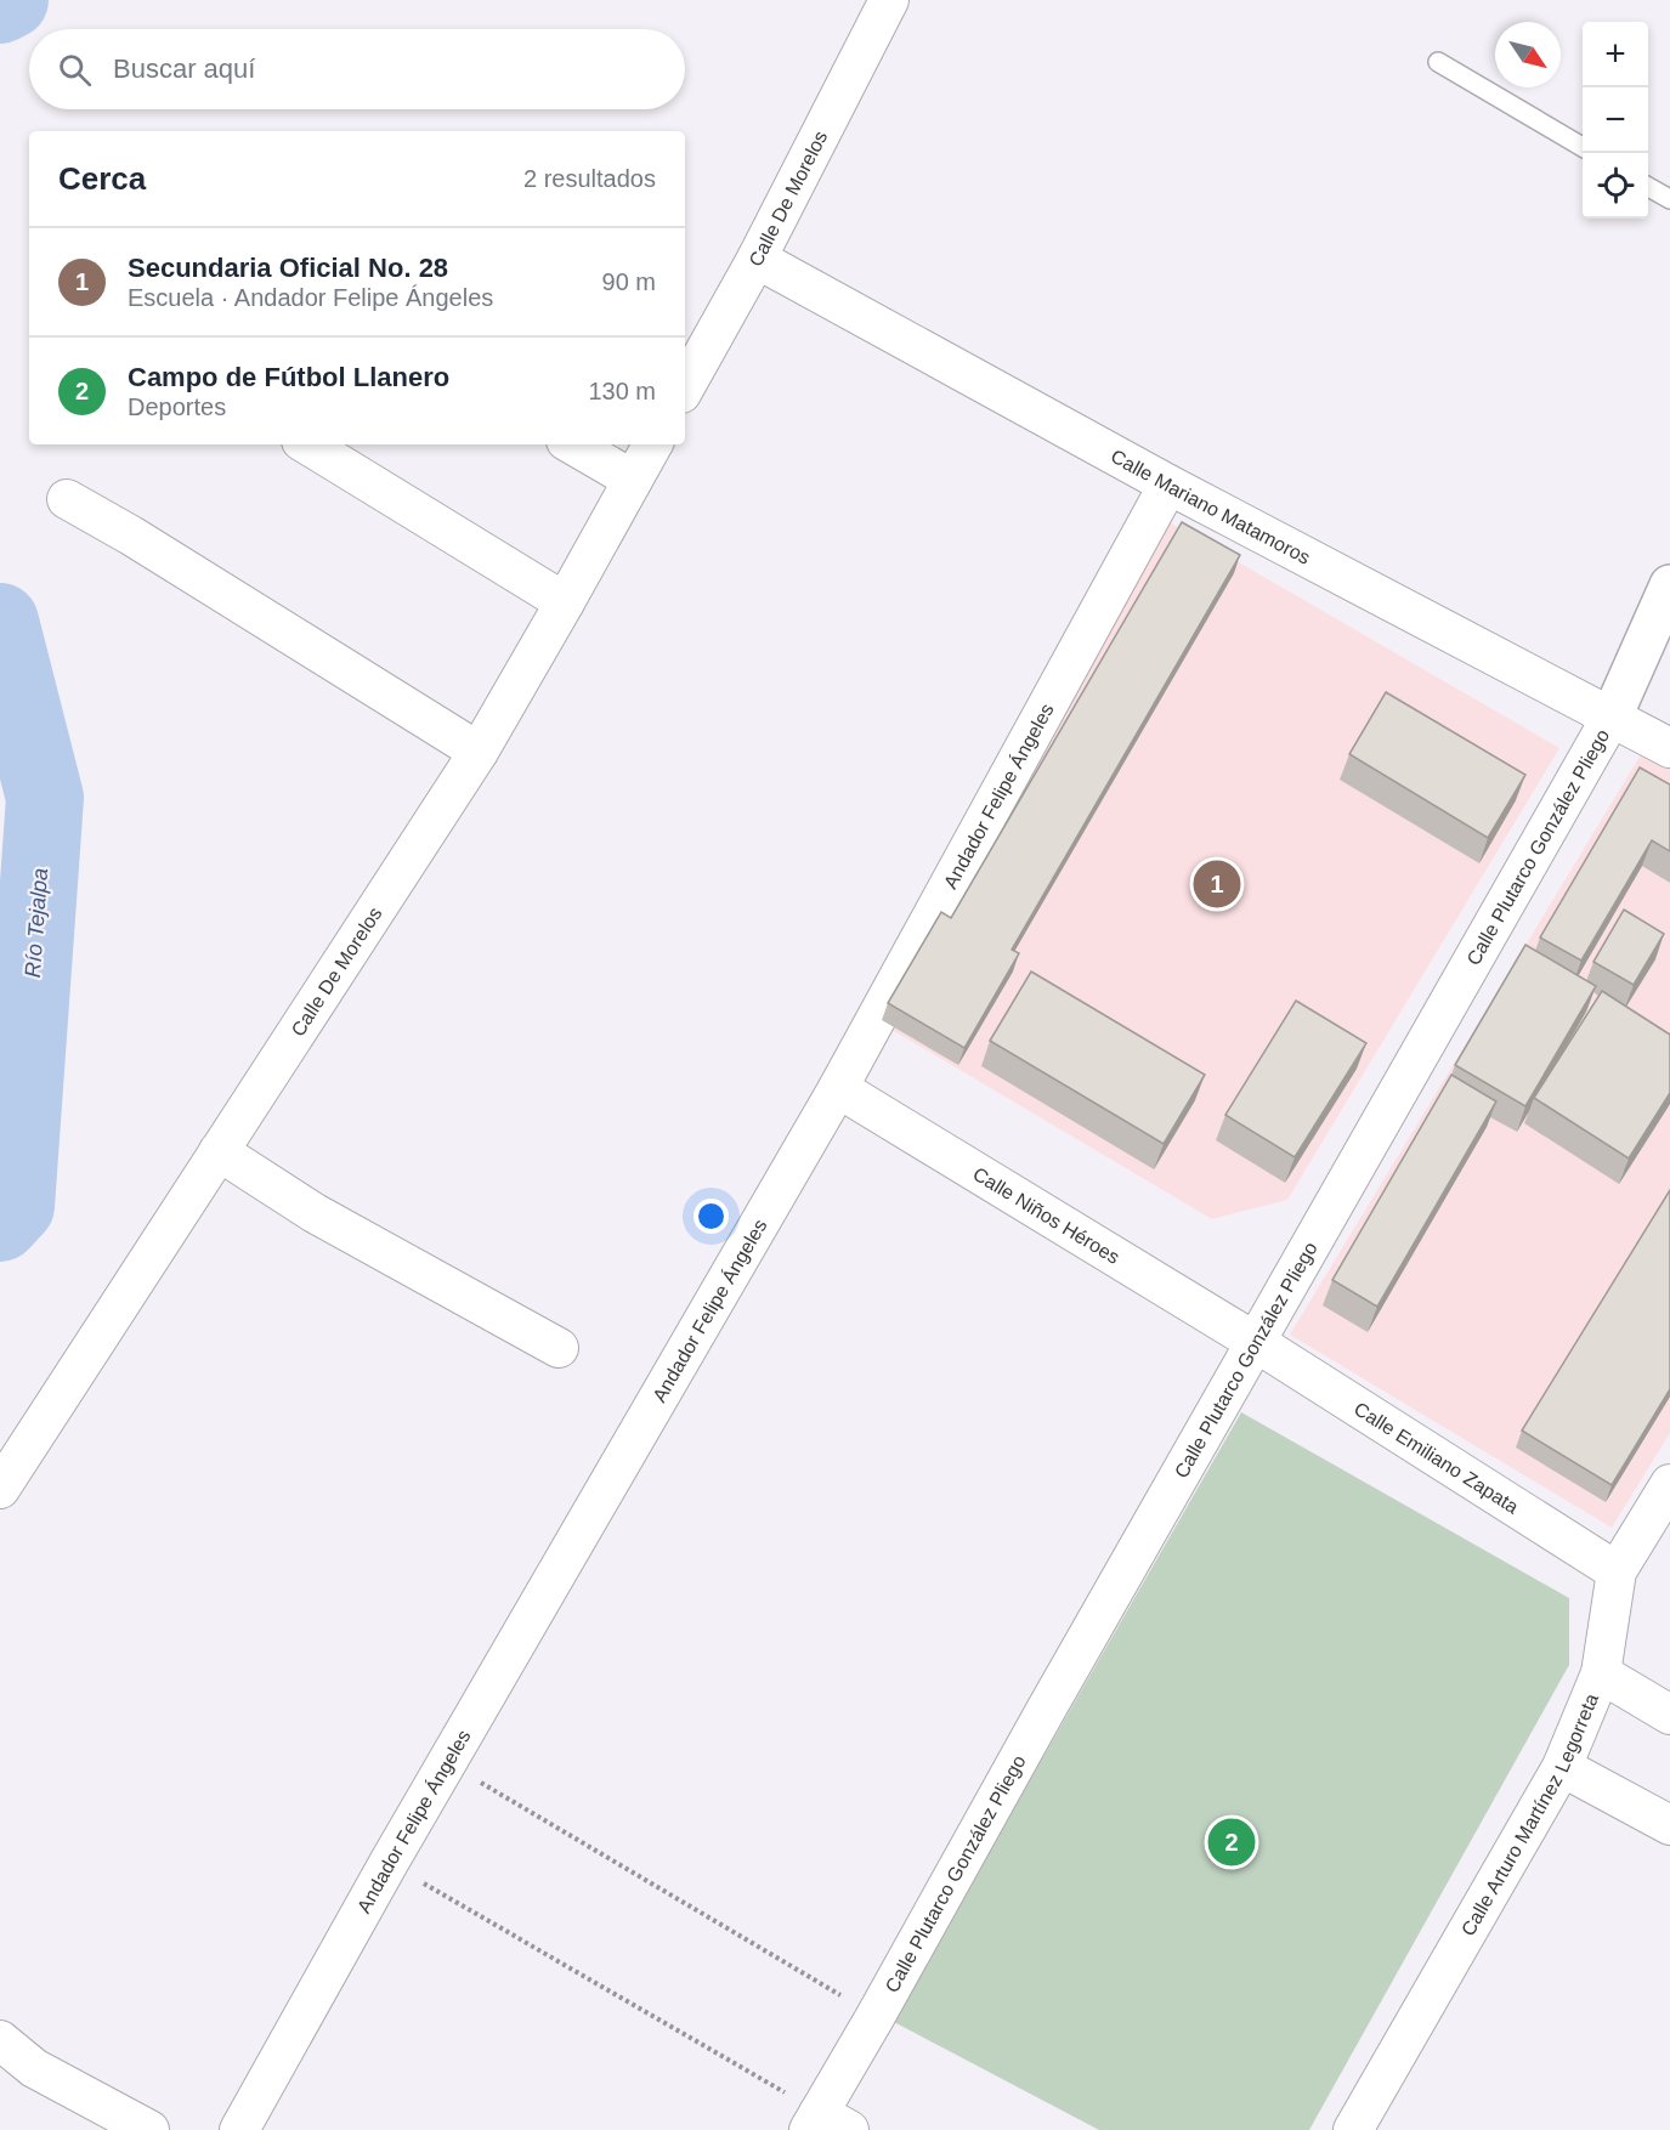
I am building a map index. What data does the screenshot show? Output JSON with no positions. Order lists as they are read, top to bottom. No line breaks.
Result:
{"streets":{"street":["Calle De Morelos","Calle Mariano Matamoros","Andador Felipe Ángeles","Calle Plutarco González Pliego","Calle Niños Héroes","Calle Emiliano Zapata","Calle Arturo Martínez Legorreta"]},"crossings":[["Calle De Morelos","Calle Mariano Matamoros"],["Calle Mariano Matamoros","Andador Felipe Ángeles"],["Calle Mariano Matamoros","Calle Plutarco González Pliego"],["Andador Felipe Ángeles","Calle Niños Héroes"],["Calle Plutarco González Pliego","Calle Niños Héroes"],["Calle Plutarco González Pliego","Calle Emiliano Zapata"],["Calle Niños Héroes","Calle Emiliano Zapata"],["Calle Emiliano Zapata","Calle Arturo Martínez Legorreta"]],"water":["Río Tejalpa"],"north":"bottom right","page":{"map_buttons":["+","−"],"search":"Buscar aquí","heading":["Cerca","2 resultados"],"list":[{"mark":"1","name":"Secundaria Oficial No. 28","note":"Escuela · Andador Felipe Ángeles","value":"90 m"},{"mark":"2","name":"Campo de Fútbol Llanero","note":"Deportes","value":"130 m"}],"pins":["1","2"]}}
